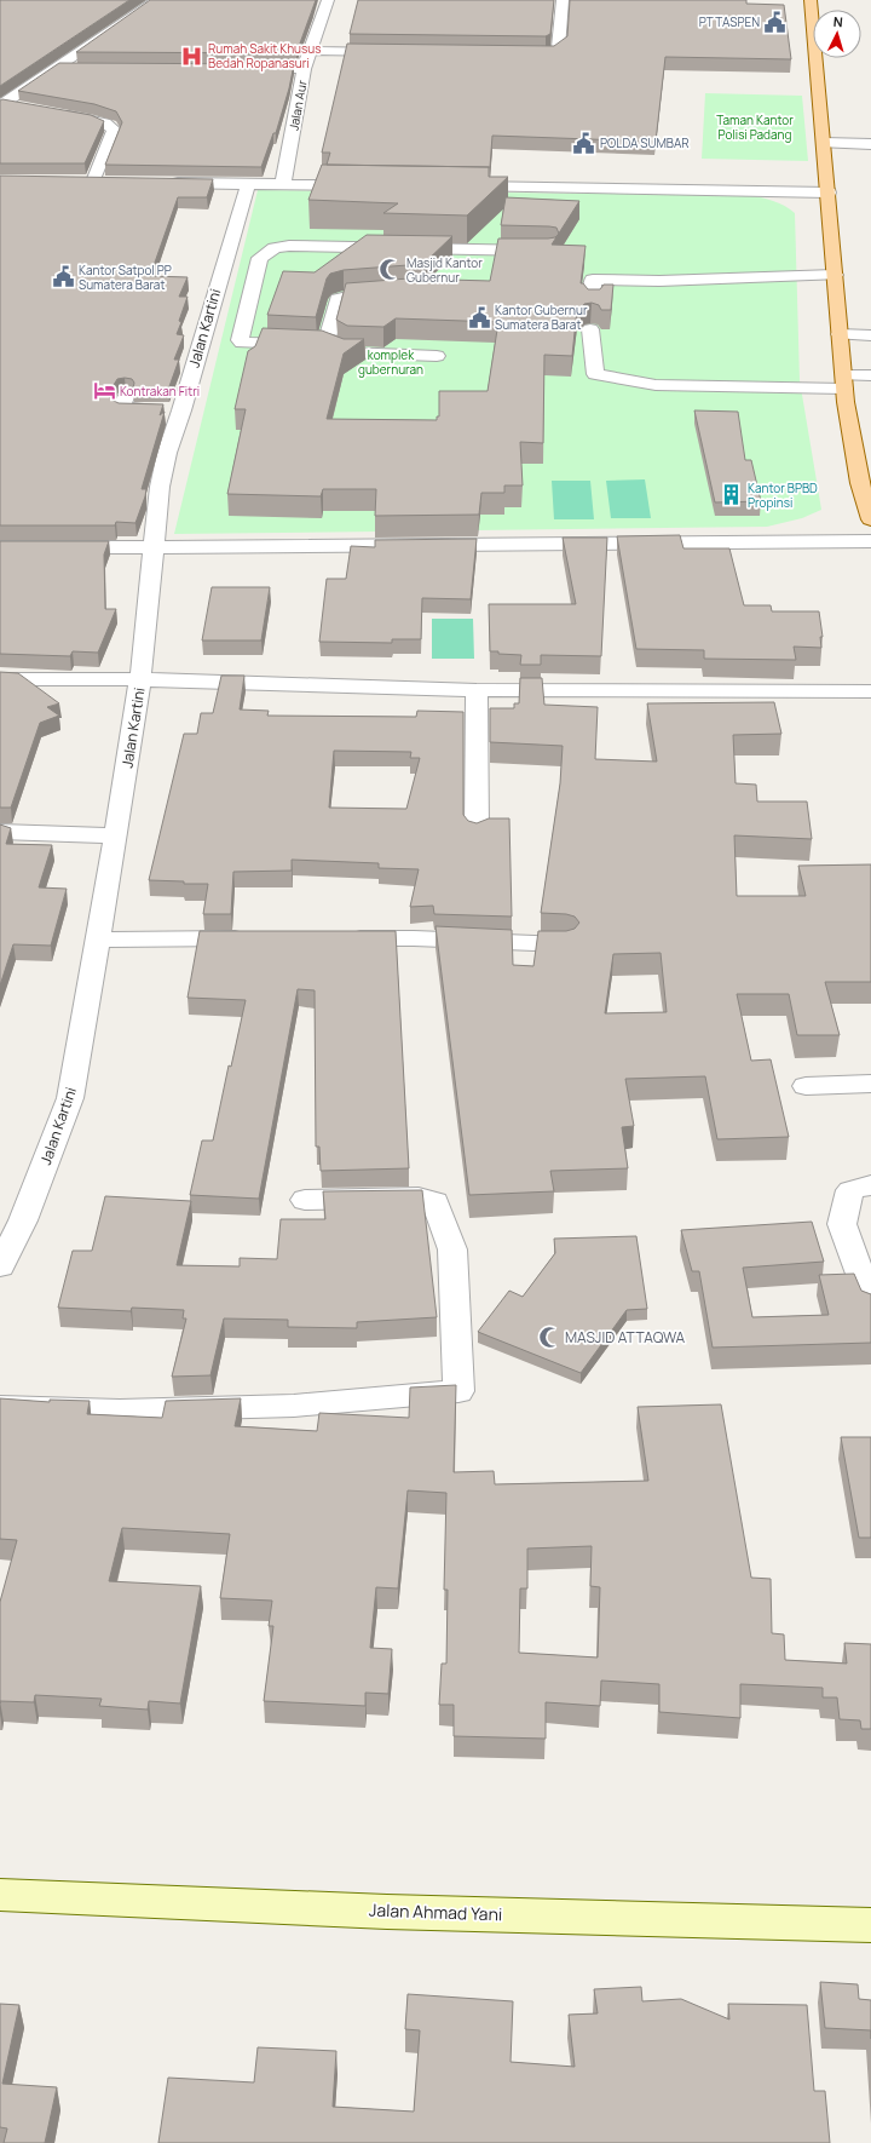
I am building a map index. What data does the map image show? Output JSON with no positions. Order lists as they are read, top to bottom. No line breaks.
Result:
{"streets":{"street":["Jalan Aur","Jalan Kartini","Jalan Ahmad Yani"]},"parks":["Taman Kantor Polisi Padang","komplek gubernuran"],"places":{"public building":["PT TASPEN","POLDA SUMBAR","Kantor Satpol PP Sumatera Barat","Kantor Gubernur Sumatera Barat"],"hospital":["Rumah Sakit Khusus Bedah Ropanasuri"],"mosque":["Masjid Kantor Gubernur","MASJID ATTAQWA"],"hotel":["Kontrakan Fitri"],"building":["Kantor BPBD Propinsi"]},"north":"top"}
